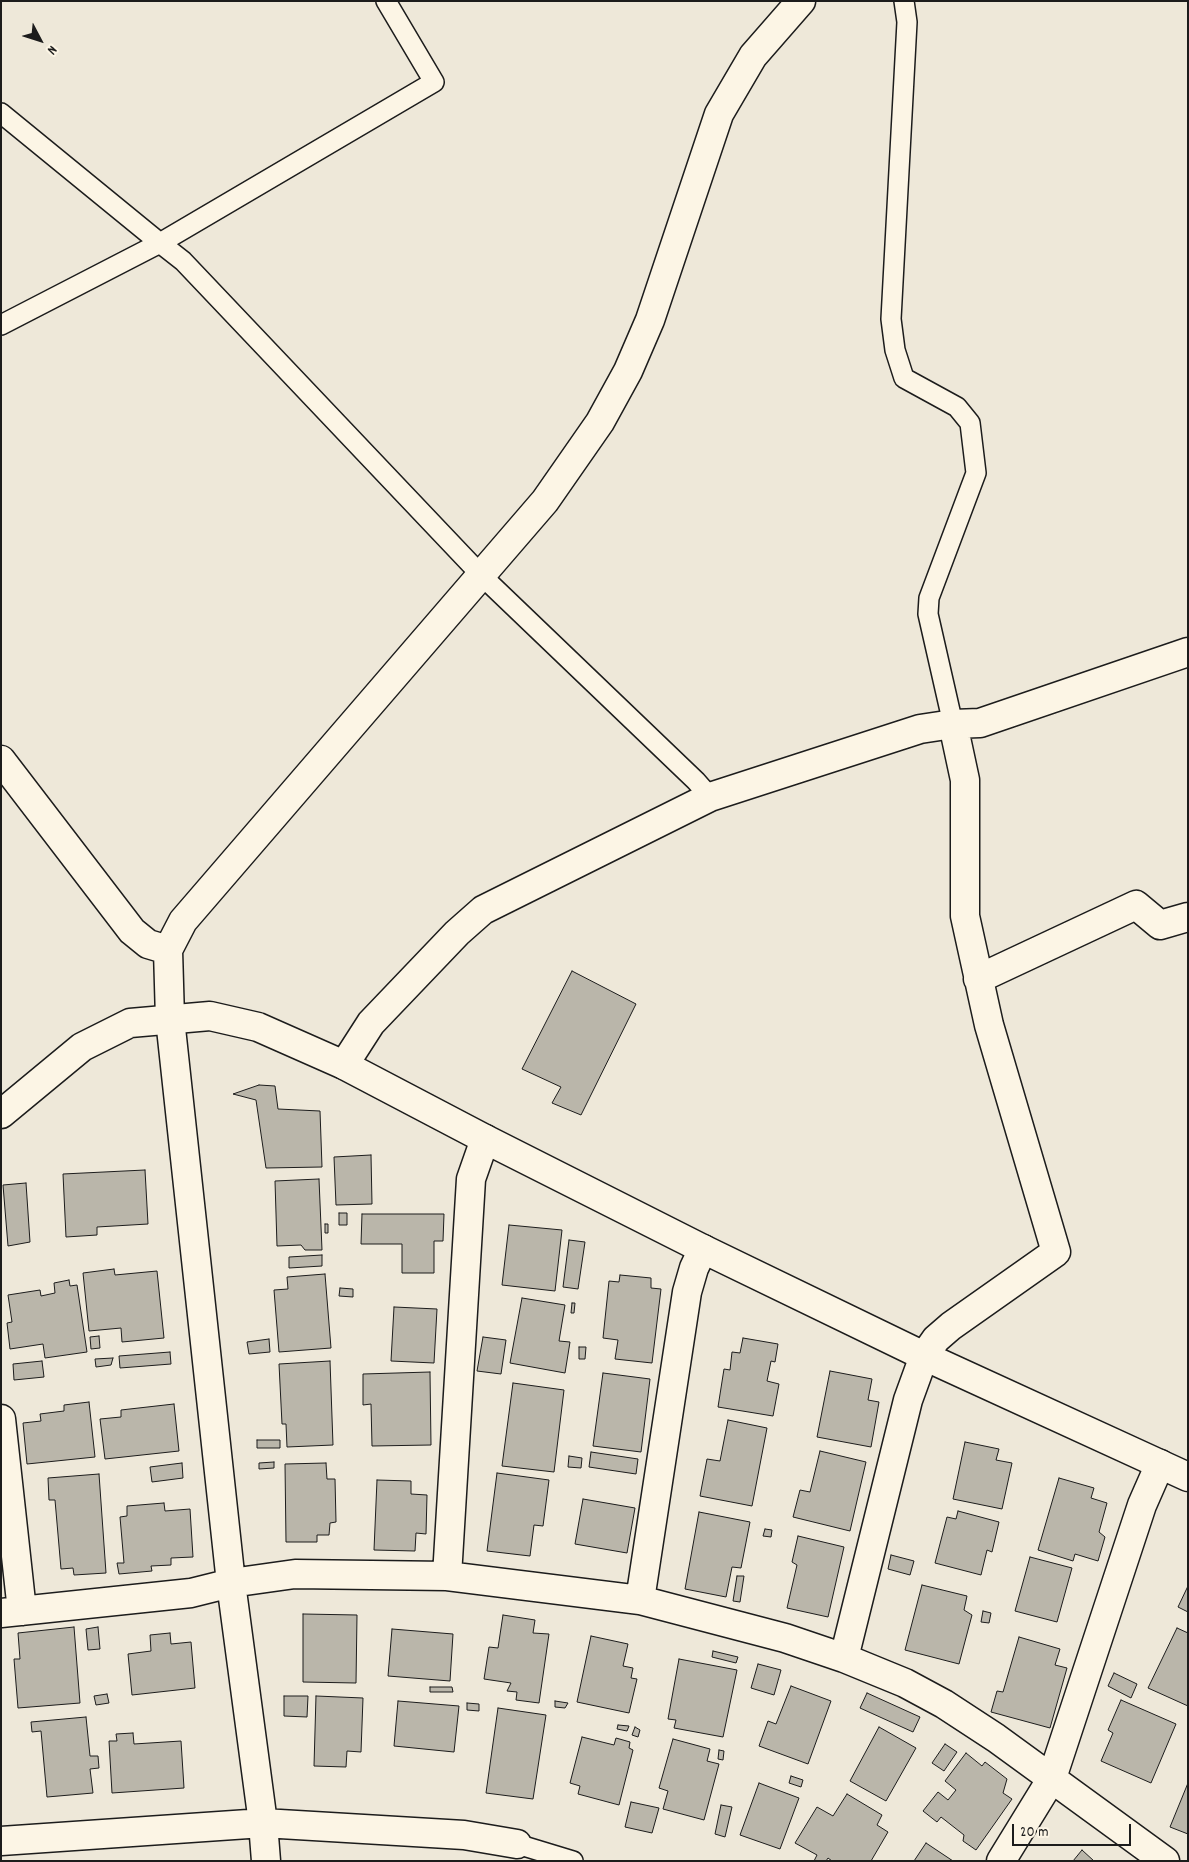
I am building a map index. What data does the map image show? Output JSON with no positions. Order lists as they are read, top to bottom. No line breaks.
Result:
{"scale_bar":"20 m","north":"bottom right"}
